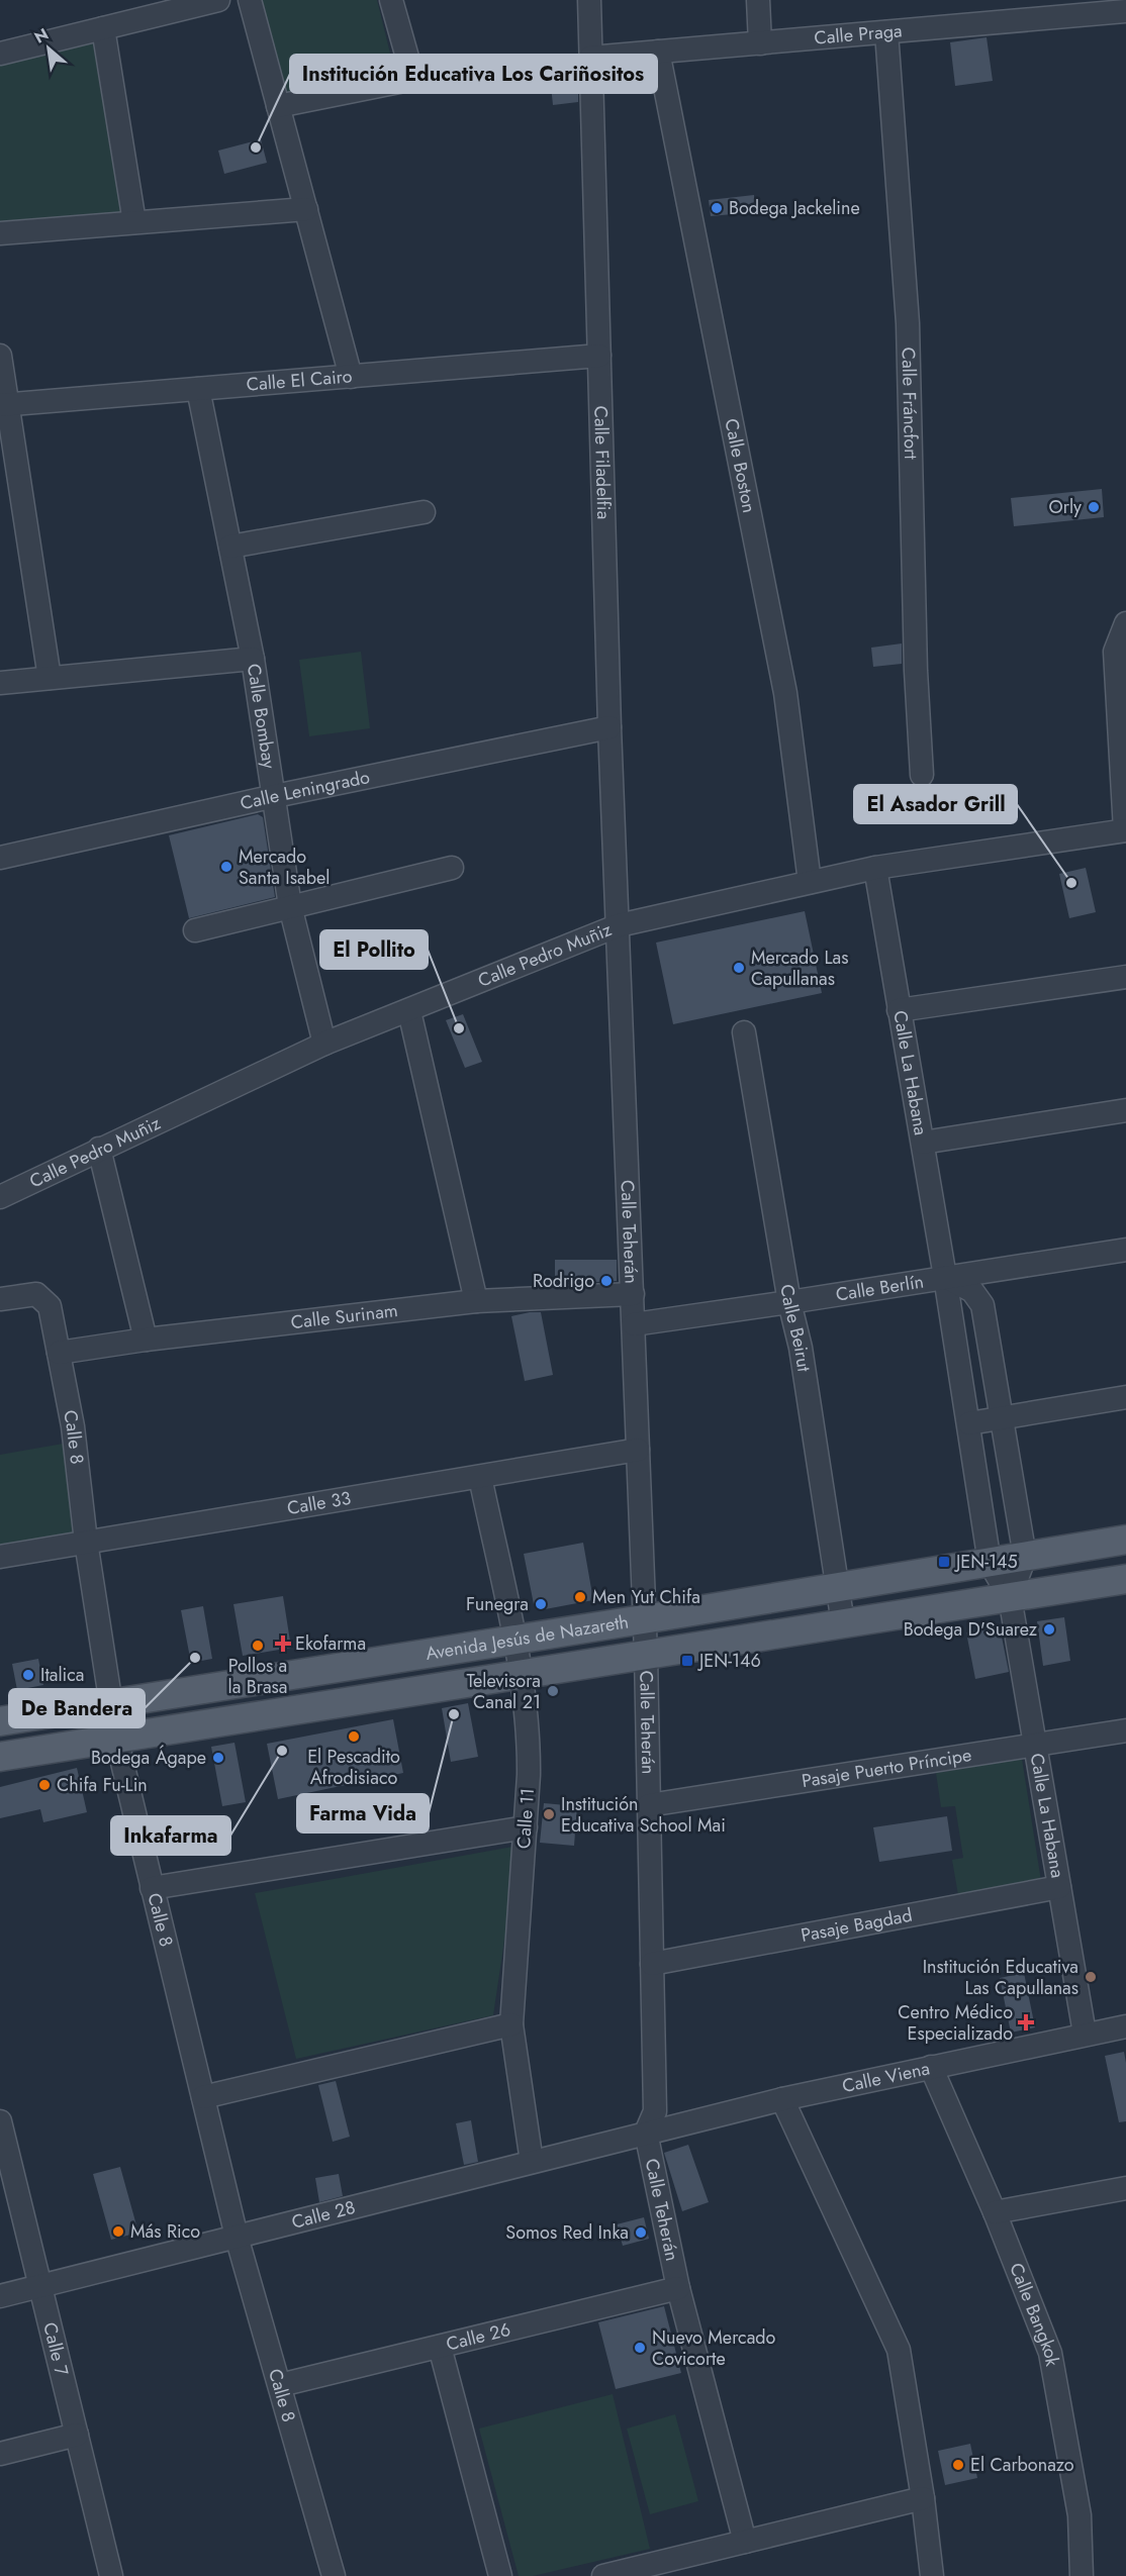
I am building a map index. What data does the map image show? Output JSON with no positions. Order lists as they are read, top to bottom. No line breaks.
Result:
{"streets":{"main road":["Avenida Jesús de Nazareth"],"street":["Calle Praga","Calle El Cairo","Calle Fráncfort","Calle Filadelfia","Calle Boston","Calle Bombay","Calle Leningrado","Calle Pedro Muñiz","Calle La Habana","Calle Teherán","Calle Berlín","Calle Surinam","Calle Beirut","Calle 8","Calle 33","Pasaje Puerto Príncipe","Calle 11","Pasaje Bagdad","Calle Viena","Calle 28","Calle Bangkok","Calle 26","Calle 7"]},"crossings":[["Calle Praga","Calle Fráncfort"],["Calle Praga","Calle Filadelfia"],["Calle Praga","Calle Boston"],["Calle El Cairo","Calle Filadelfia"],["Calle El Cairo","Calle Bombay"],["Calle Filadelfia","Calle Leningrado"],["Calle Filadelfia","Calle Pedro Muñiz"],["Calle Filadelfia","Calle Teherán"],["Calle Boston","Calle Pedro Muñiz"],["Calle Bombay","Calle Leningrado"],["Calle Bombay","Calle Pedro Muñiz"],["Calle Pedro Muñiz","Calle La Habana"],["Calle Pedro Muñiz","Calle Teherán"],["Calle La Habana","Calle Berlín"],["Calle La Habana","Avenida Jesús de Nazareth"],["Calle La Habana","Pasaje Puerto Príncipe"],["Calle La Habana","Pasaje Bagdad"],["Calle La Habana","Calle Viena"],["Calle Teherán","Calle Berlín"],["Calle Teherán","Calle Surinam"],["Calle Teherán","Calle 33"],["Calle Teherán","Avenida Jesús de Nazareth"],["Calle Teherán","Pasaje Puerto Príncipe"],["Calle Teherán","Pasaje Bagdad"],["Calle Teherán","Calle Viena"],["Calle Teherán","Calle 28"],["Calle Teherán","Calle 26"],["Calle Berlín","Calle Beirut"],["Calle Surinam","Calle 8"],["Calle Beirut","Avenida Jesús de Nazareth"],["Calle 8","Calle 33"],["Calle 8","Avenida Jesús de Nazareth"],["Calle 8","Calle 28"],["Calle 8","Calle 26"],["Calle 33","Calle 11"],["Avenida Jesús de Nazareth","Calle 11"],["Calle 11","Calle 28"],["Calle Viena","Calle 28"],["Calle Viena","Calle Bangkok"],["Calle 28","Calle 7"]],"places":{"other":["Institución Educativa Los Cariñositos","Bodega Jackeline","Orly","Mercado Santa Isabel","El Asador Grill","Mercado Las Capullanas","El Pollito","Rodrigo","Men Yut Chifa","Funegra","Bodega D'Suarez","Pollos a la Brasa","De Bandera","Italica","Televisora Canal 21","Farma Vida","El Pescadito Afrodisiaco","Inkafarma","Bodega Ágape","Chifa Fu-Lin","Institución Educativa School Mai","Institución Educativa Las Capullanas","Más Rico","Somos Red Inka","Nuevo Mercado Covicorte","El Carbonazo"],"transit":["JEN-145","JEN-146"],"health":["Ekofarma","Centro Médico Especializado"]},"north":"top left"}
